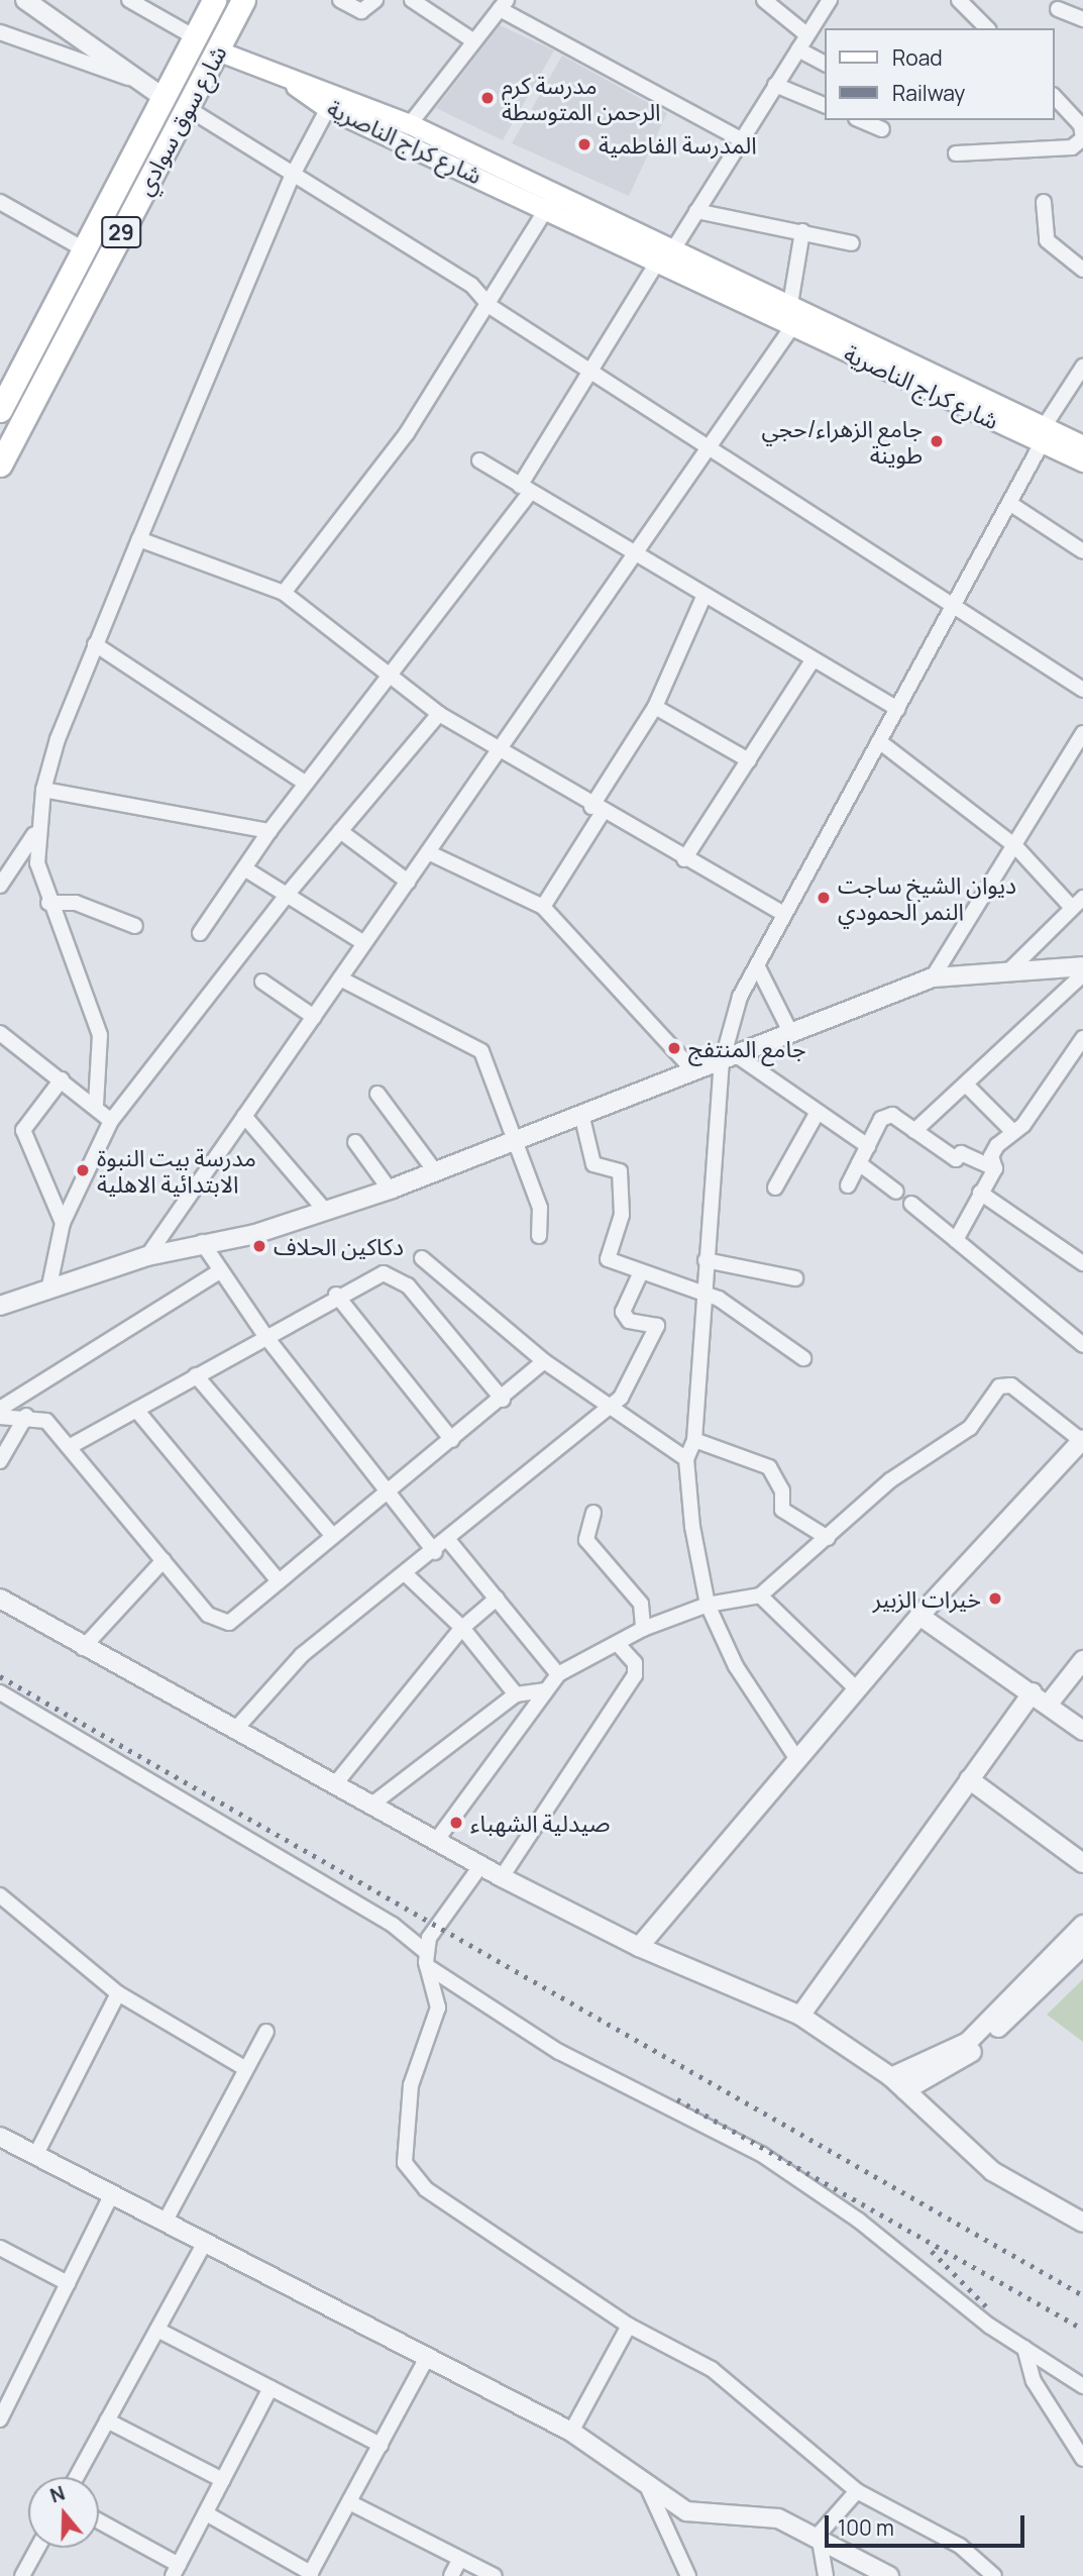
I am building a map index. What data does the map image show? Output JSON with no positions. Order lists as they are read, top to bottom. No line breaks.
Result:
{"streets":{"main road":["شارع سوق سوادي","شارع كراج الناصرية","29"]},"places":["مدرسة كرم الرحمن المتوسطة","المدرسة الفاطمية","جامع الزهراء/حجي طوينة","ديوان الشيخ ساجت النمر الحمودي","جامع المنتفج","مدرسة بيت النبوة الابتدائية الاهلية","دكاكين الحلاف","خيرات الزبير","صيدلية الشهباء"],"legend":["Road","Railway"],"scale_bar":"100 m","north":"top"}
